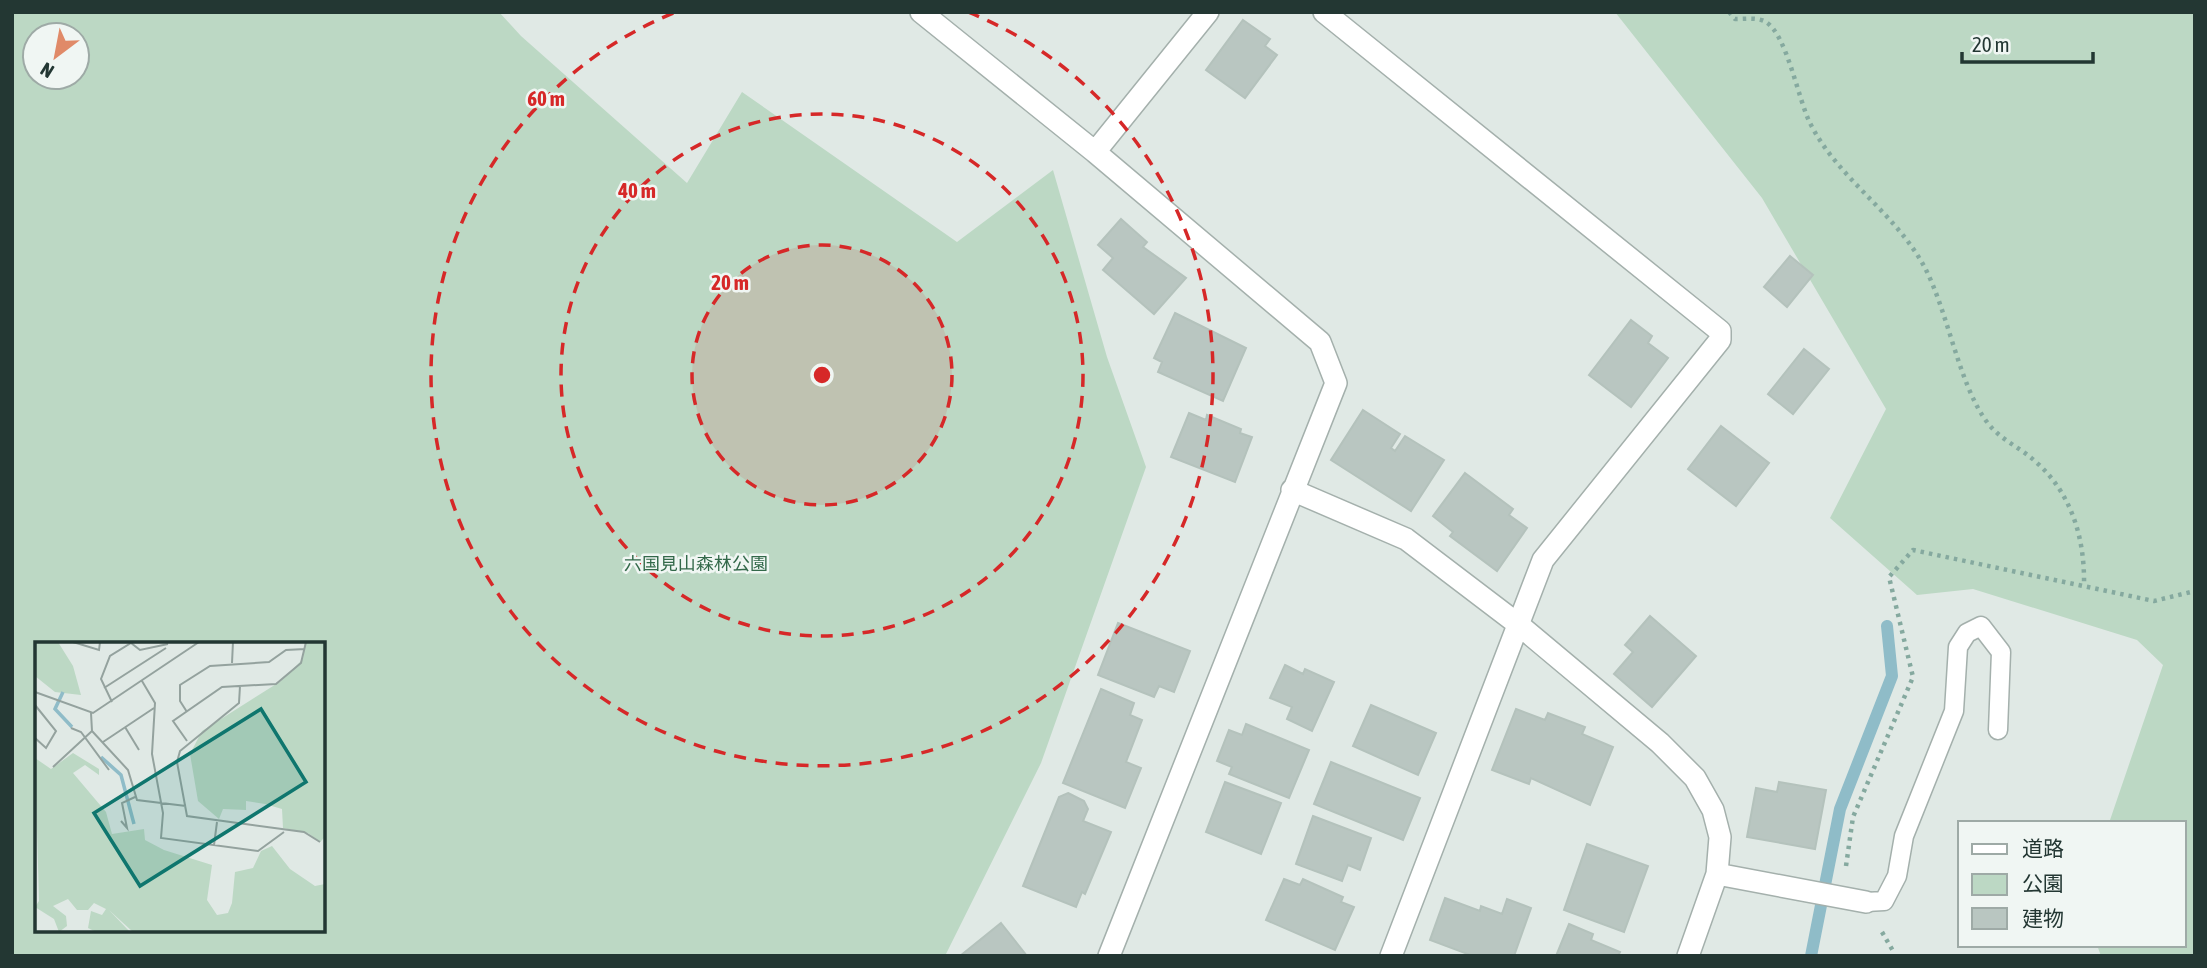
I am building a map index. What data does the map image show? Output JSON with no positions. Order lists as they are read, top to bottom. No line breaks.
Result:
{"parks":["六国見山森林公園"],"legend":["道路","公園","建物"],"scale_bar":"20 m","north":"bottom left","rings":["60 m","40 m","20 m"]}
